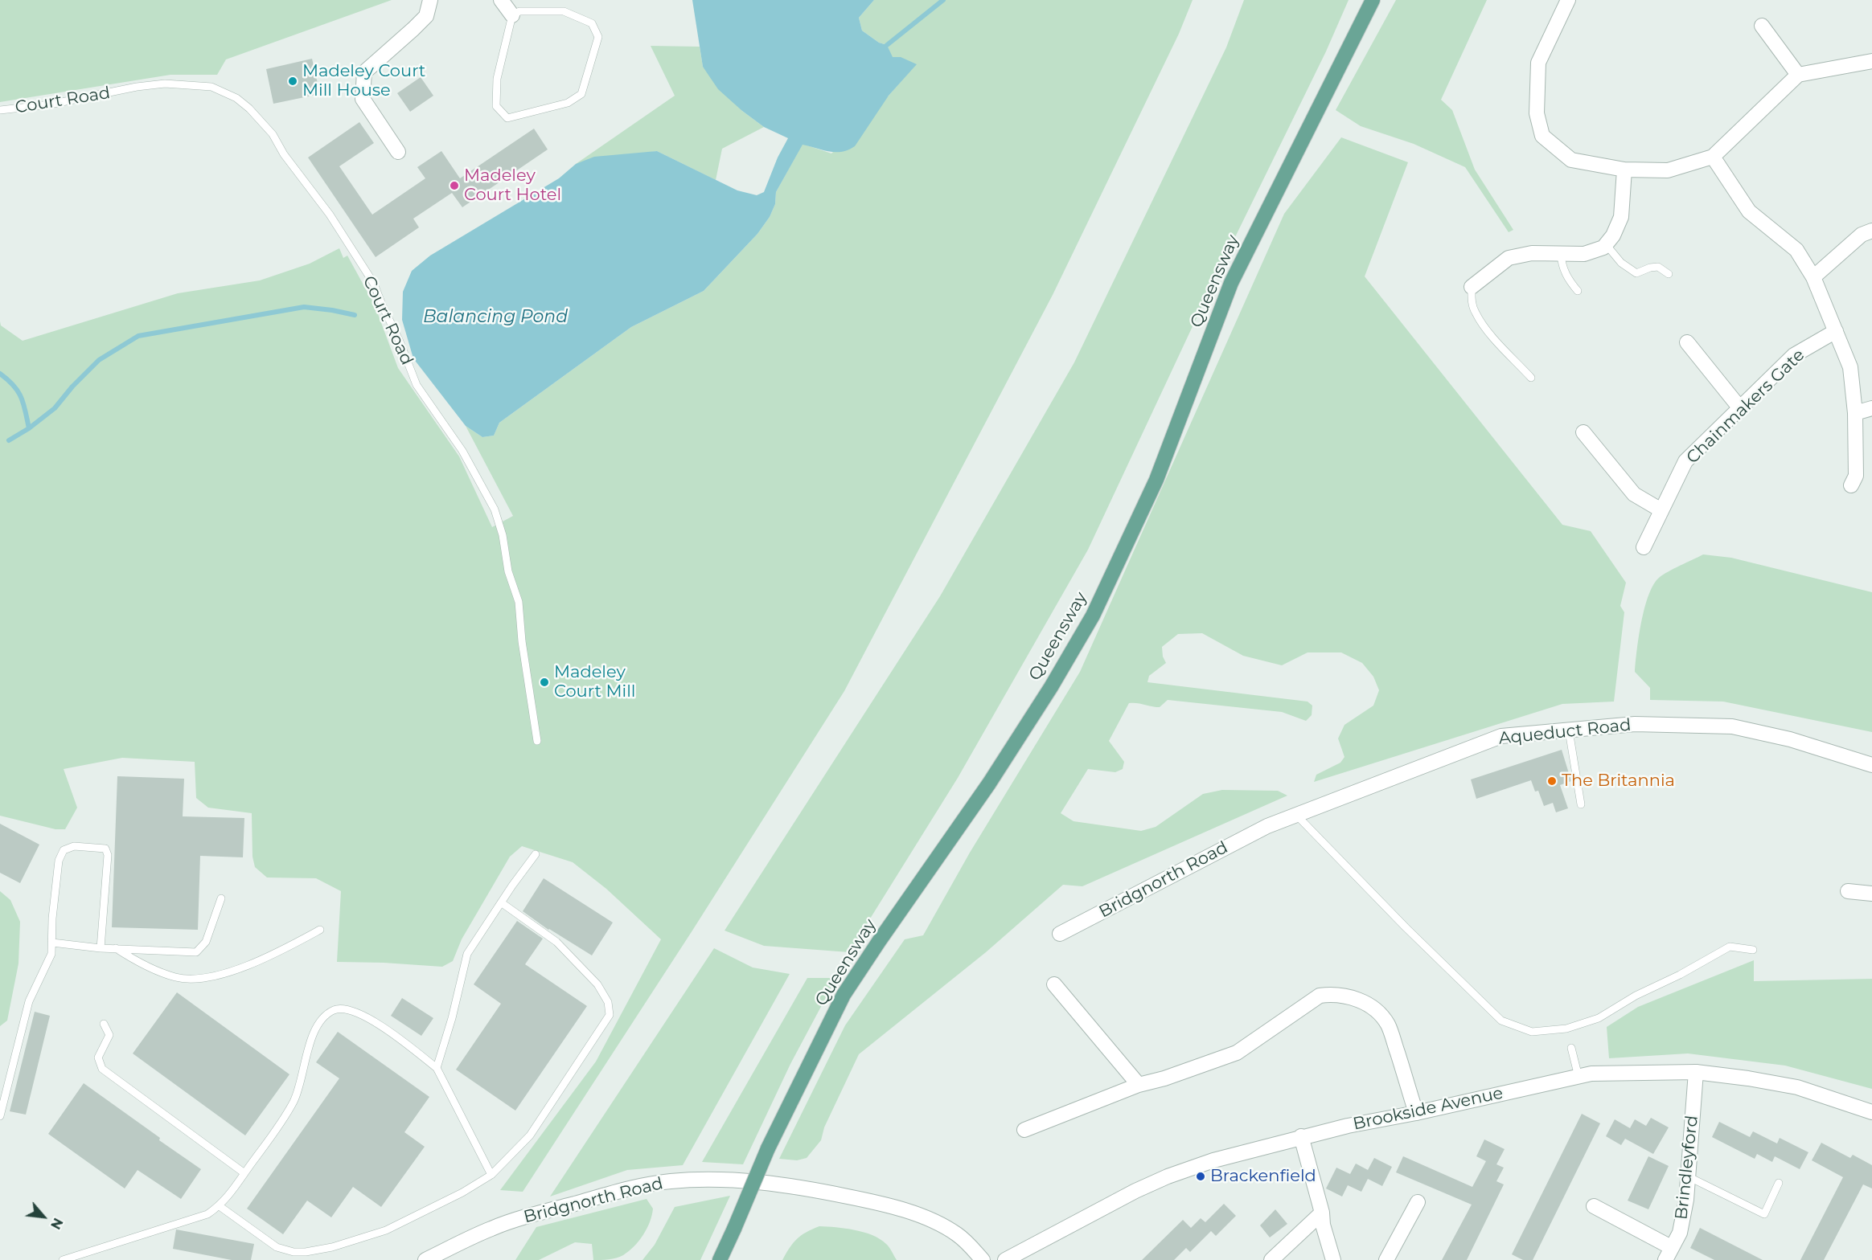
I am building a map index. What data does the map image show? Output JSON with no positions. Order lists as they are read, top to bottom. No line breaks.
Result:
{"streets":{"main road":["Queensway"],"street":["Chainmakers Gate","Aqueduct Road","Bridgnorth Road","Brookside Avenue","Brindleyford"],"lane":["Court Road"]},"crossings":[["Aqueduct Road","Bridgnorth Road"],["Brookside Avenue","Brindleyford"]],"water":["Balancing Pond"],"places":["Madeley Court Mill House","Madeley Court Hotel","Madeley Court Mill","The Britannia","Brackenfield"],"north":"bottom right"}
